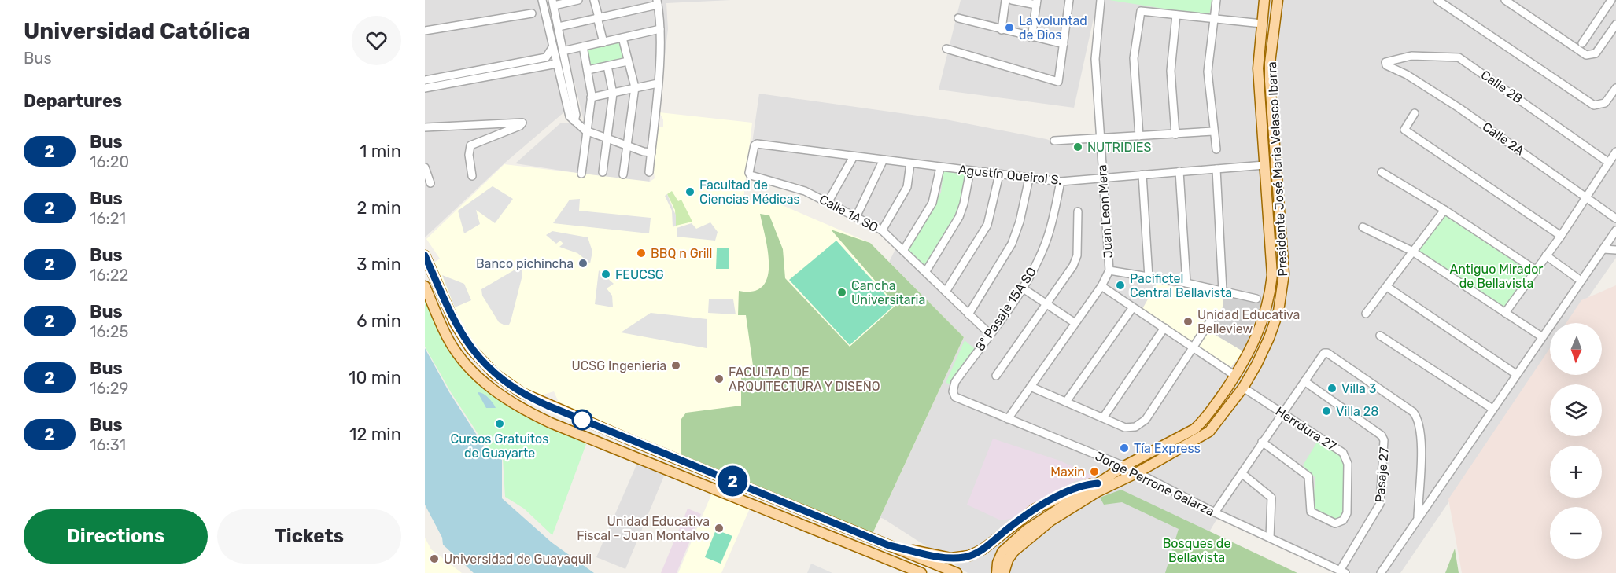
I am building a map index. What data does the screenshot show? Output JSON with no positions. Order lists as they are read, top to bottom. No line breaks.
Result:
{"streets":{"main road":["Presidente José Maria Velasco Ibarra"],"street":["Calle 2B","Calle 2A","Agustín Queirol S.","Juan Leon Mera","Calle 1A SO","8º Pasaje 15A SO","Herrdura 27","Pasaje 27","Jorge Perrone Galarza"]},"crossings":[["Calle 2B","Calle 2A"],["Presidente José Maria Velasco Ibarra","Agustín Queirol S."],["Presidente José Maria Velasco Ibarra","Herrdura 27"],["Presidente José Maria Velasco Ibarra","Jorge Perrone Galarza"],["Agustín Queirol S.","Juan Leon Mera"],["Agustín Queirol S.","Calle 1A SO"],["Agustín Queirol S.","8º Pasaje 15A SO"],["Juan Leon Mera","Jorge Perrone Galarza"],["Calle 1A SO","8º Pasaje 15A SO"],["8º Pasaje 15A SO","Jorge Perrone Galarza"],["Pasaje 27","Jorge Perrone Galarza"]],"parks":["Antiguo Mirador de Bellavista","Bosques de Bellavista"],"places":["La voluntad de Dios","NUTRIDIES","Facultad de Ciencias Médicas","BBQ n Grill","Banco pichincha","FEUCSG","Pacifictel Central Bellavista","Cancha Universitaria","Unidad Educativa Belleview","UCSG Ingenieria","FACULTAD DE ARQUITECTURA Y DISEÑO","Villa 3","Villa 28","Cursos Gratuitos de Guayarte","Tía Express","Maxin","Unidad Educativa Fiscal - Juan Montalvo","Universidad de Guayaquil"],"lines":["bus line 2"],"north":"bottom","page":{"heading":[["Universidad Católica","Bus"],"Departures"],"on_map":"2","list":[{"mark":"2","name":"Bus","note":"16:20","value":"1 min"},{"mark":"2","name":"Bus","note":"16:21","value":"2 min"},{"mark":"2","name":"Bus","note":"16:22","value":"3 min"},{"mark":"2","name":"Bus","note":"16:25","value":"6 min"},{"mark":"2","name":"Bus","note":"16:29","value":"10 min"},{"mark":"2","name":"Bus","note":"16:31","value":"12 min"}],"map_buttons":["+","−"],"buttons":["Directions","Tickets"]}}
